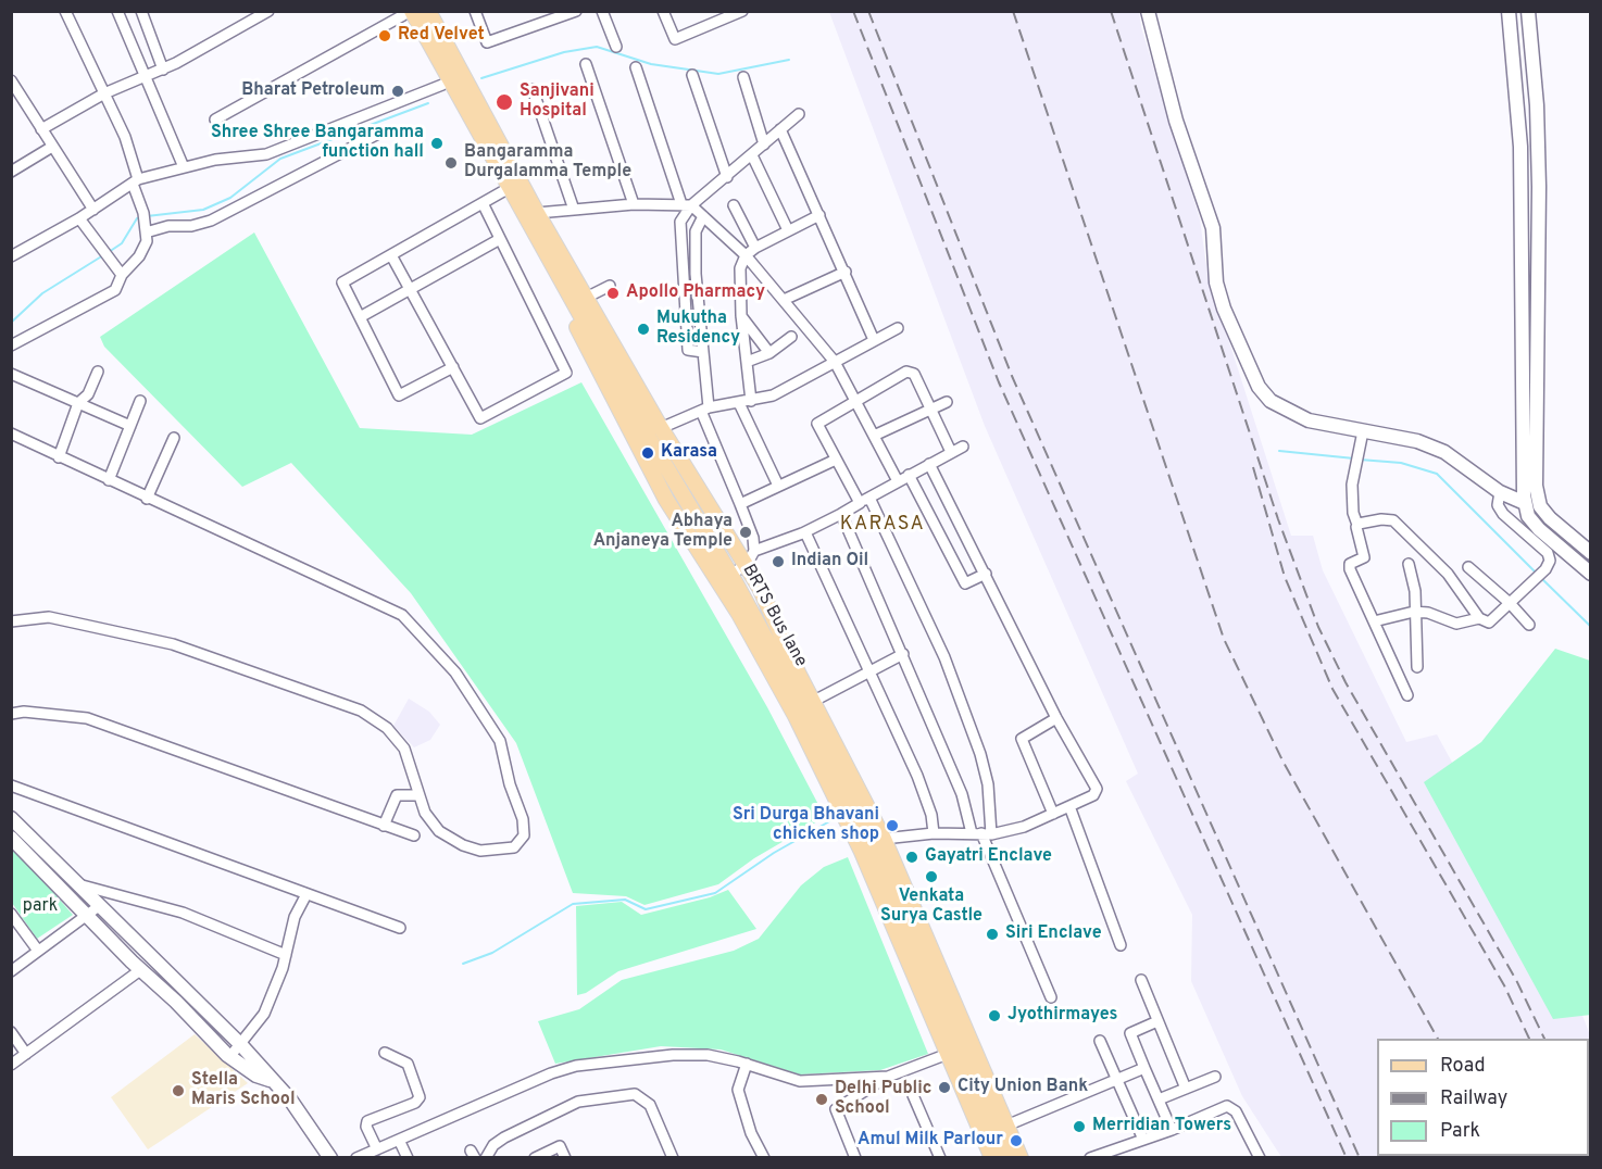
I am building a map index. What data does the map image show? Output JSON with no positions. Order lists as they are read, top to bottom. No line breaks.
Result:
{"streets":{"main road":["BRTS Bus lane"]},"districts":["KARASA"],"parks":["park"],"places":["Red Velvet","Bharat Petroleum","Sanjivani Hospital","Shree Shree Bangaramma function hall","Bangaramma Durgalamma Temple","Apollo Pharmacy","Mukutha Residency","Karasa","Abhaya Anjaneya Temple","Indian Oil","Sri Durga Bhavani chicken shop","Gayatri Enclave","Venkata Surya Castle","Siri Enclave","Jyothirmayes","City Union Bank","Stella Maris School","Delhi Public School","Merridian Towers","Amul Milk Parlour"],"legend":["Road","Railway","Park"]}
